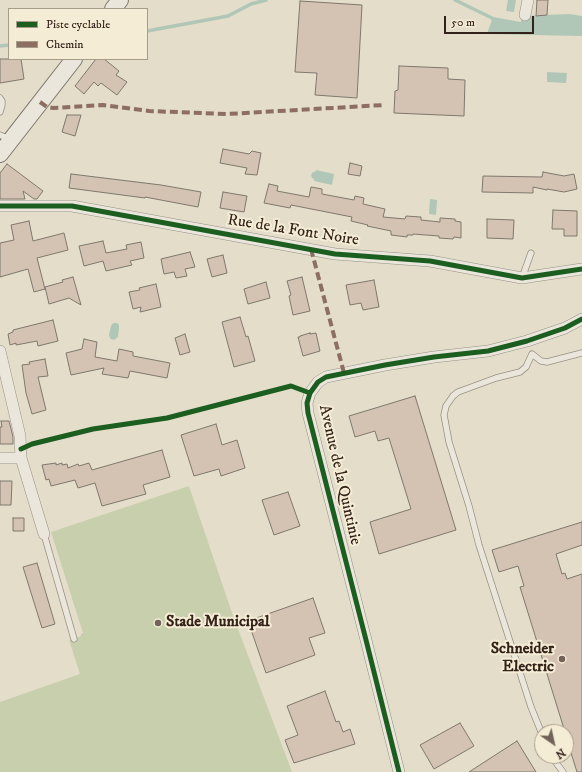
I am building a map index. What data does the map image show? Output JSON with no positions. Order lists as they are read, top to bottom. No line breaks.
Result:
{"streets":{"street":["Rue de la Font Noire","Avenue de la Quintinie"]},"places":["Stade Municipal","Schneider Electric"],"legend":["Piste cyclable","Chemin"],"scale_bar":"50 m","north":"bottom right"}
